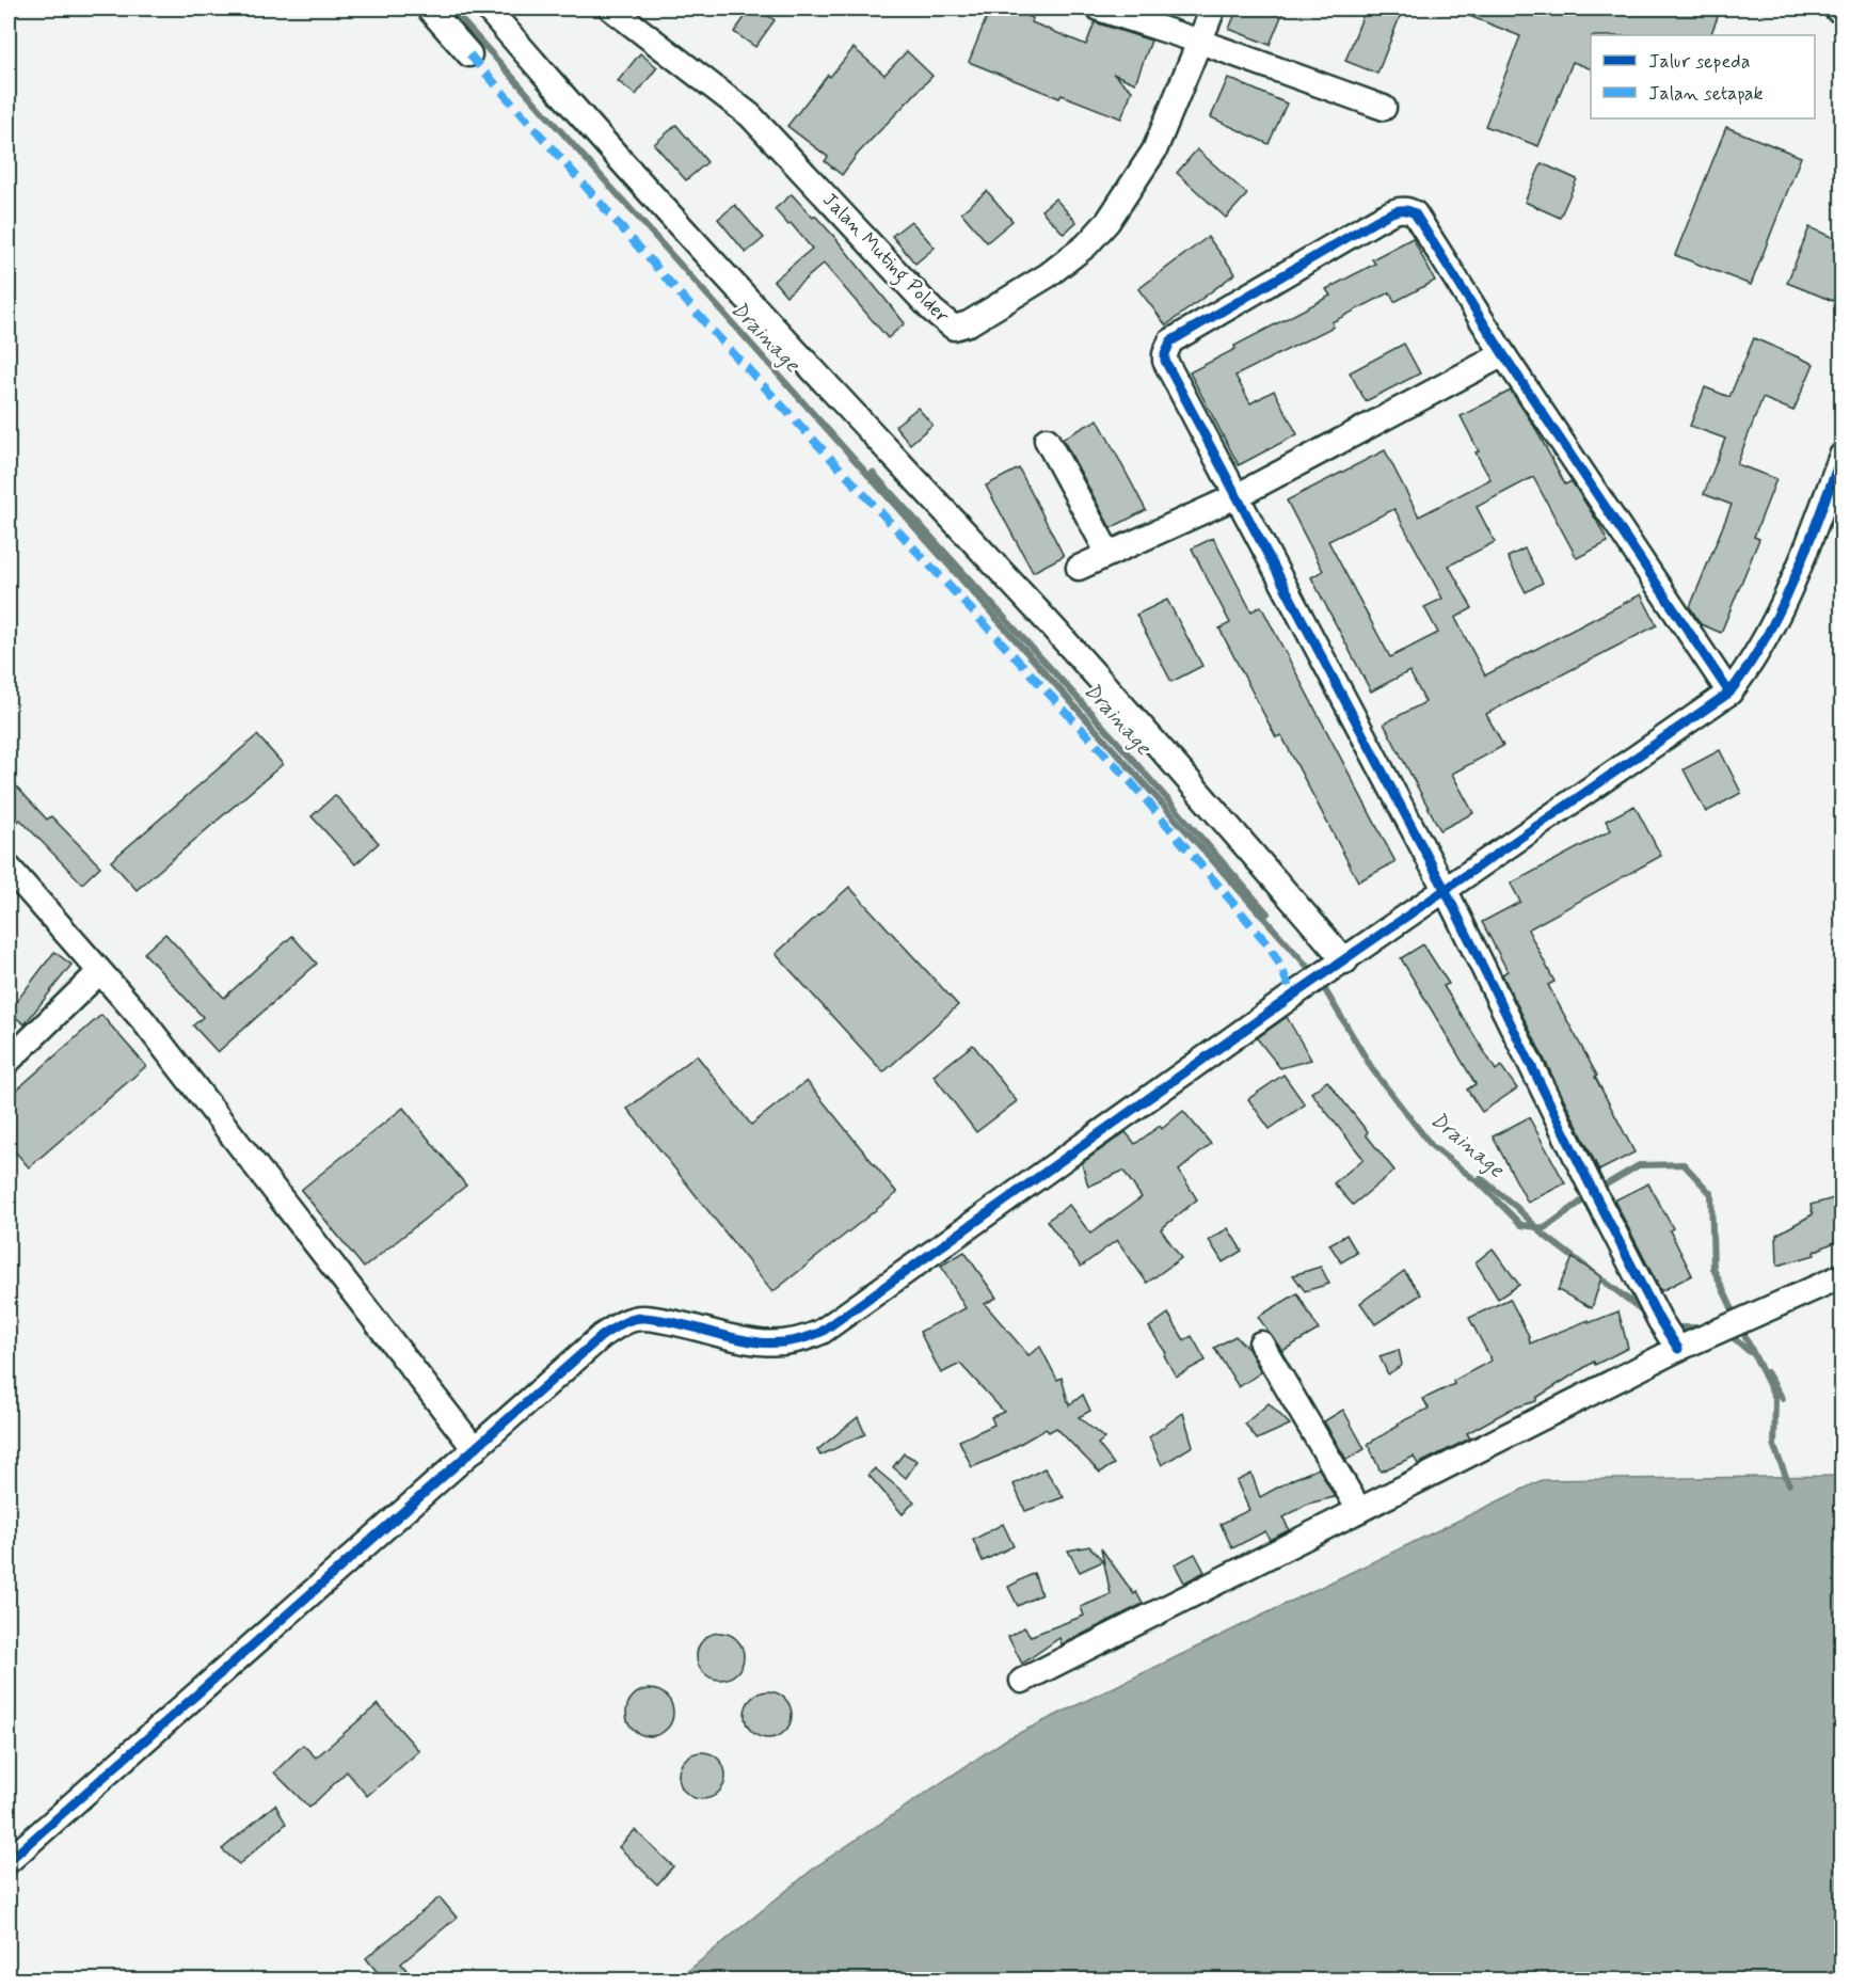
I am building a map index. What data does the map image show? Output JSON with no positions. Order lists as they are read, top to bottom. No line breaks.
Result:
{"streets":{"street":["Jalan Muting Polder"]},"water":["Drainage"],"legend":["Jalur sepeda","Jalan setapak"]}
